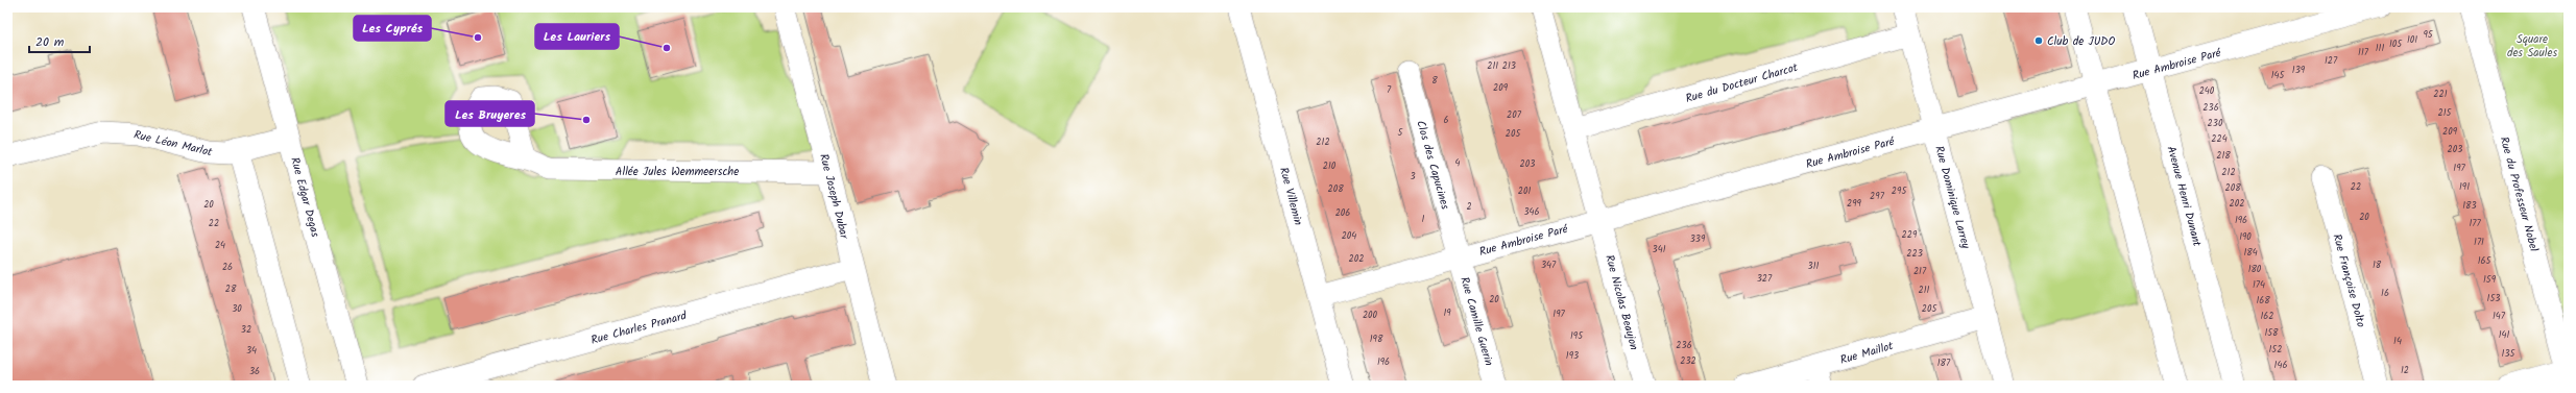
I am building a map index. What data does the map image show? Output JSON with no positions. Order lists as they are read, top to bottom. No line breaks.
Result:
{"streets":{"street":["Rue Ambroise Paré","Rue du Docteur Charcot","Rue Léon Marlot","Clos des Capucines","Allée Jules Wemmeersche","Rue du Professeur Nobel","Rue Joseph Dubar","Rue Villemin","Avenue Henri Dunant","Rue Edgar Degas","Rue Dominique Larrey","Rue Françoise Dolto","Rue Nicolas Beaujon","Rue Camille Guerin","Rue Charles Pranard","Rue Maillot"]},"crossings":[["Rue Ambroise Paré","Clos des Capucines"],["Rue Ambroise Paré","Rue Villemin"],["Rue Ambroise Paré","Avenue Henri Dunant"],["Rue Ambroise Paré","Rue Dominique Larrey"],["Rue Ambroise Paré","Rue Nicolas Beaujon"],["Rue Ambroise Paré","Rue Camille Guerin"],["Rue du Docteur Charcot","Rue Dominique Larrey"],["Rue Léon Marlot","Rue Edgar Degas"],["Clos des Capucines","Rue Camille Guerin"],["Allée Jules Wemmeersche","Rue Joseph Dubar"],["Rue Joseph Dubar","Rue Charles Pranard"],["Rue Dominique Larrey","Rue Maillot"]],"parks":["Square des Saules"],"places":["Les Cyprés","Club de JUDO","Les Lauriers","Les Bruyeres"],"house_numbers":["95","101","105","111","117","127","211 213","139","145","8","209","7","240","221","236","215","207","6","230","209","5","205","224","212","203","218","4","203","210","197","212","3","22","191","208","208","201","295","297","299","202","20","183","2","346","206","20","1","196","22","177","229","204","190","339","171","24","341","184","223","202","165","347","18","311","26","180","217","327","159","174","28","211","16","153","20","168","30","205","19","197","200","162","147","32","158","141","195","198","14","236","152","34","135","193","232","196","187","146","12","36"],"scale_bar":"20 m"}
